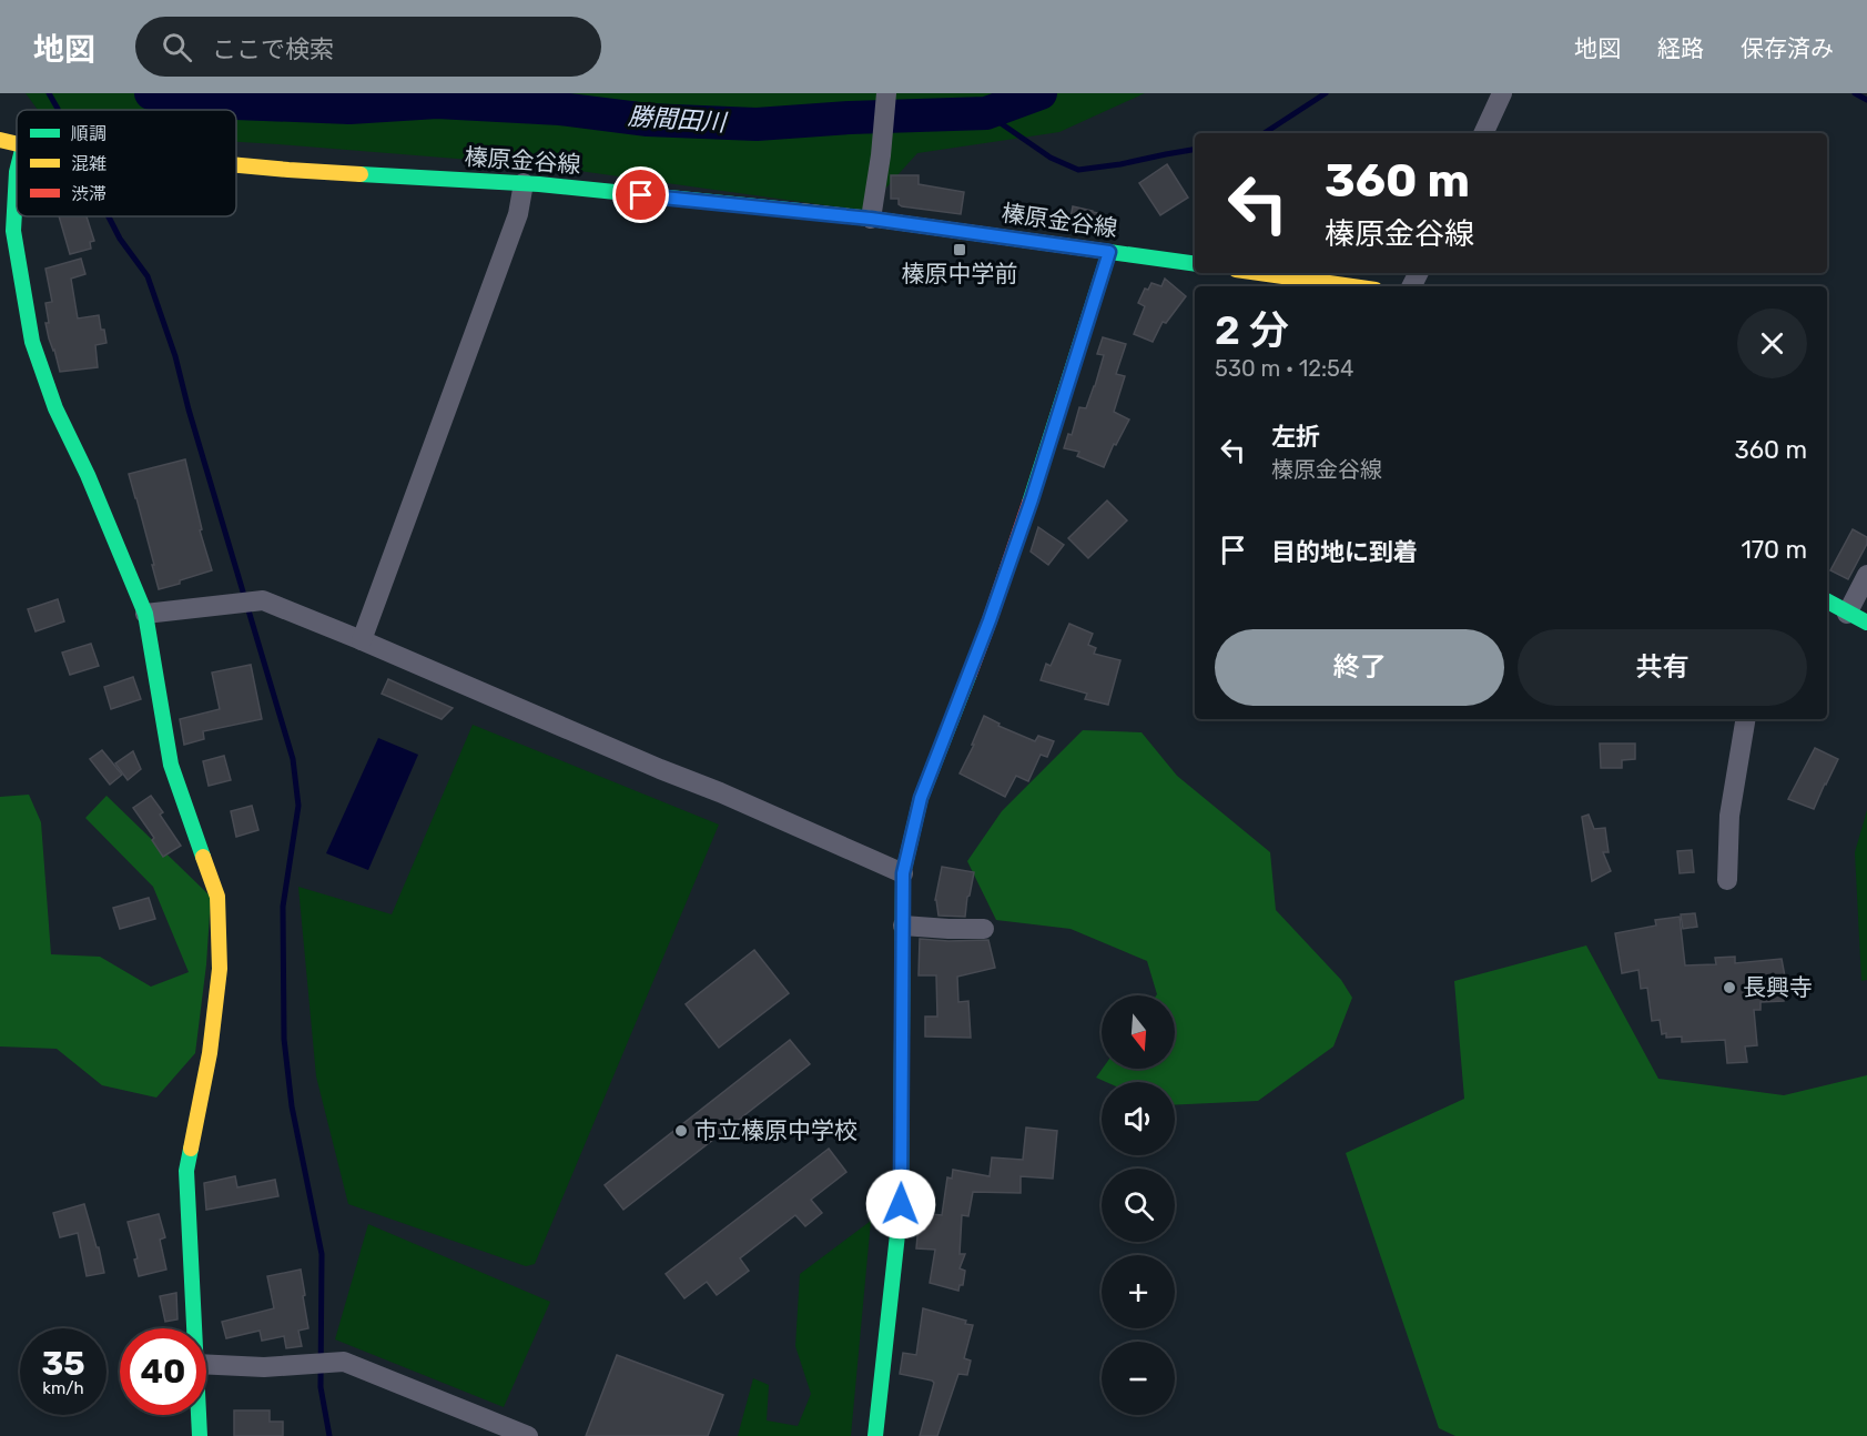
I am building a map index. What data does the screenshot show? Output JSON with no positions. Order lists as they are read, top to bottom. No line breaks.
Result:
{"streets":{"street":["榛原金谷線"]},"water":["勝間田川"],"places":{"transit":["榛原中学前"],"other":["長興寺","市立榛原中学校"]},"legend":["順調","混雑","渋滞"],"north":"bottom","page":{"header":"地図","search":"ここで検索","nav":["地図","経路","保存済み"],"turn":["360 m","榛原金谷線"],"heading":["2 分","530 m · 12:54"],"list":[{"name":"左折","note":"榛原金谷線","value":"360 m"},{"name":"目的地に到着","value":"170 m"}],"buttons":["終了","共有"],"map_buttons":["+","−"],"speed":"35 km/h","limit":"40"}}
